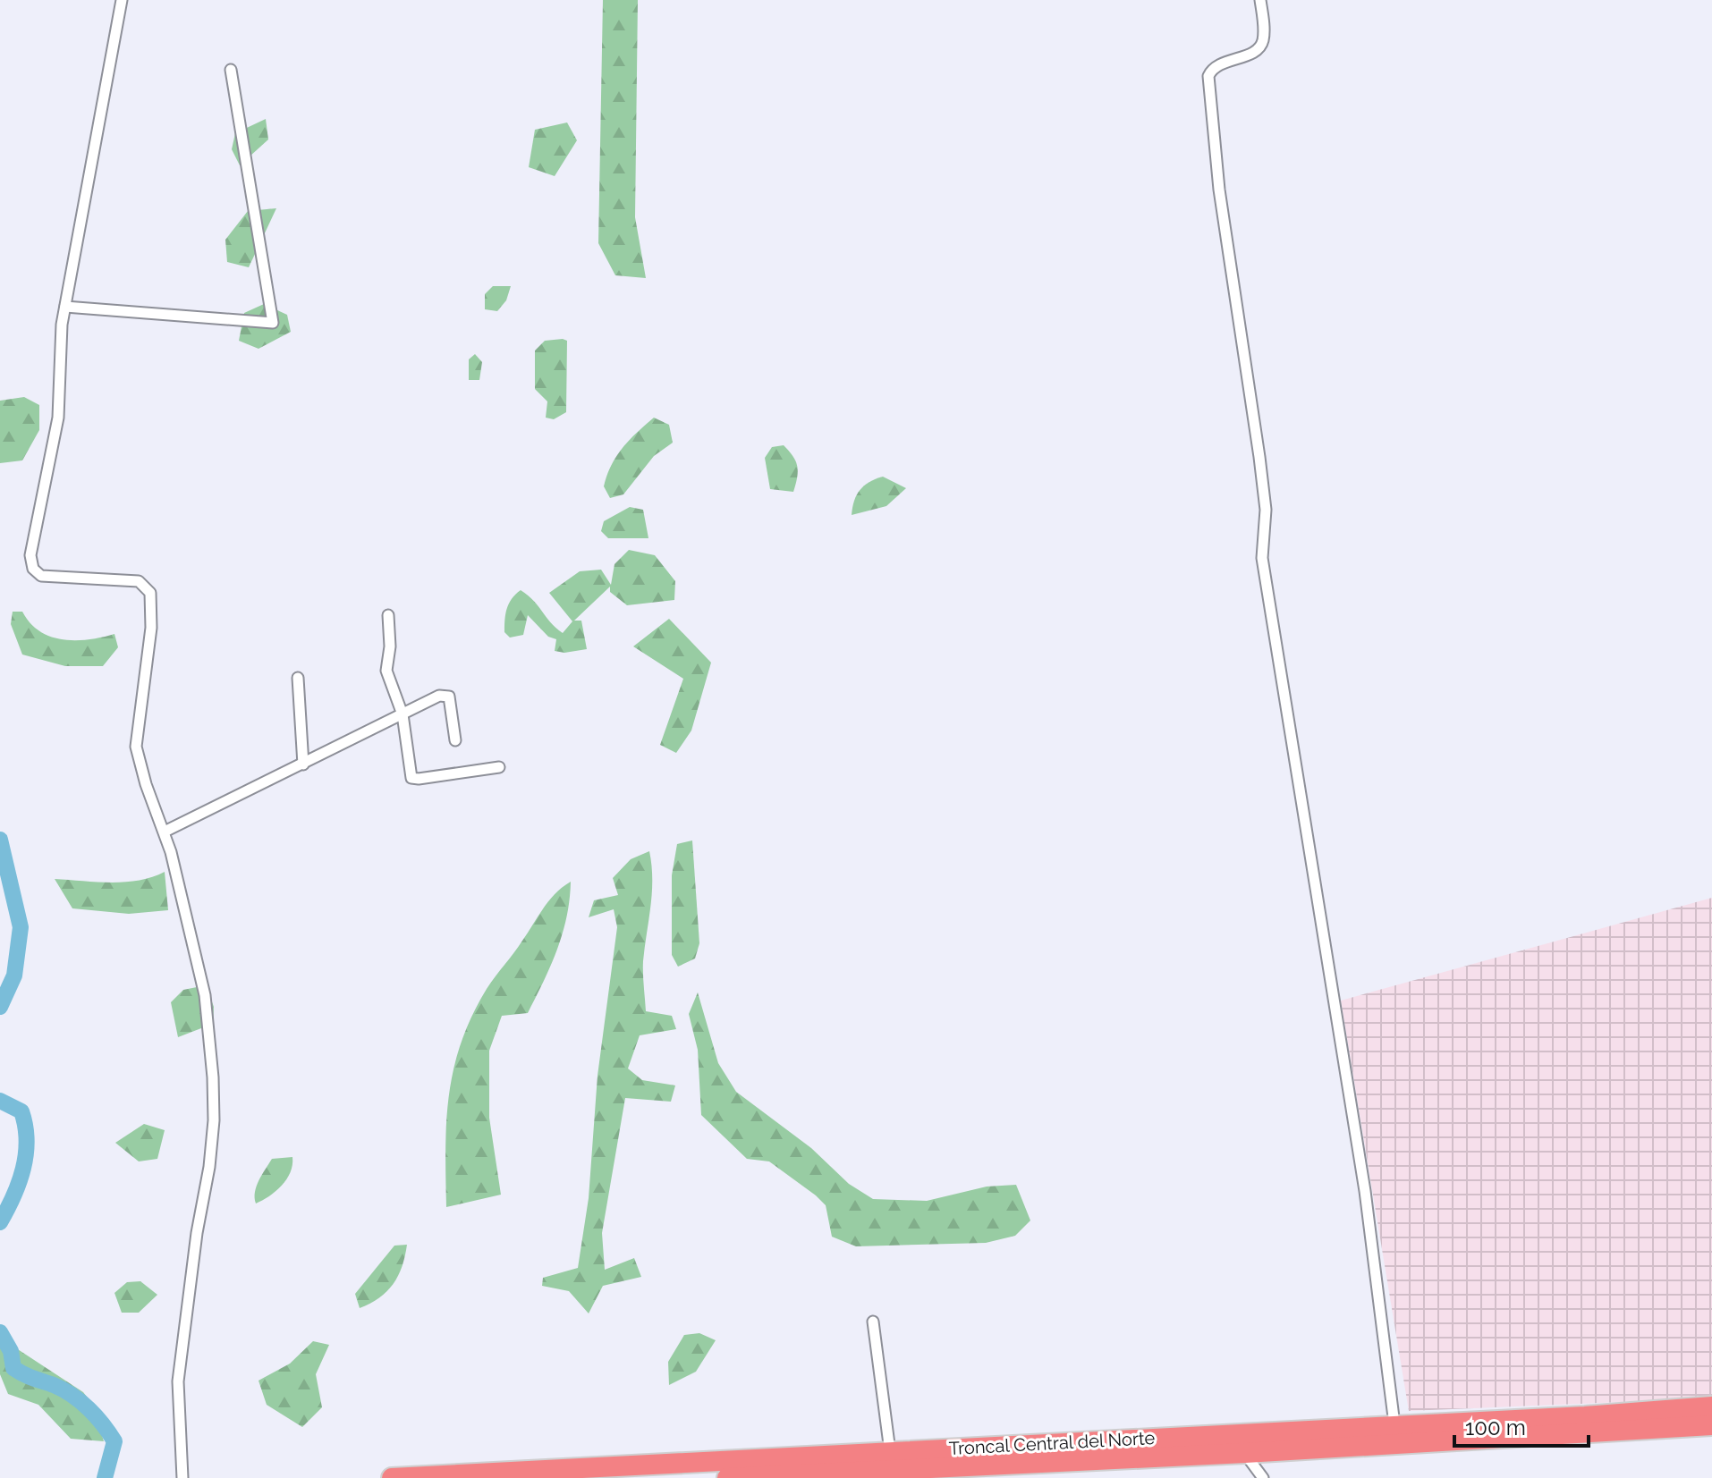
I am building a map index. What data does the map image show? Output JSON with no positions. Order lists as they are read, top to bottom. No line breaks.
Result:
{"streets":{"highway":["Troncal Central del Norte"]},"scale_bar":"100 m"}
